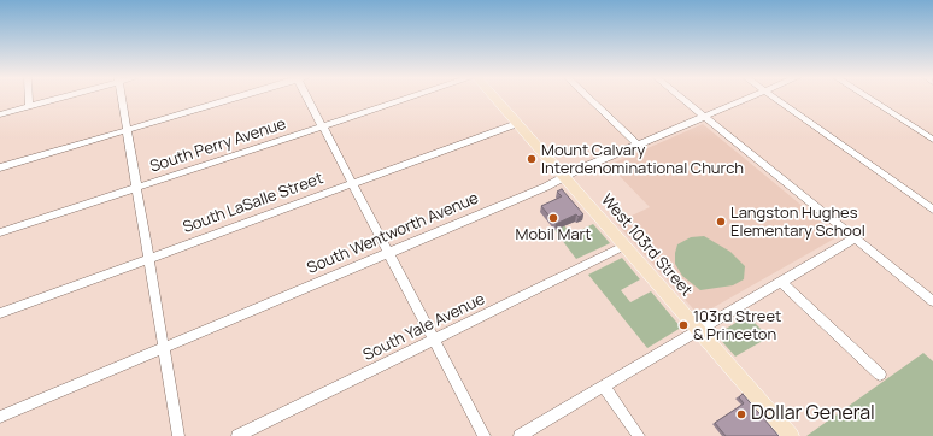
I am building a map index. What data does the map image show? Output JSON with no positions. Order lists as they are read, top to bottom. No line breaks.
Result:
{"streets":{"main road":["West 103rd Street"],"street":["South Perry Avenue","South LaSalle Street","South Wentworth Avenue","South Yale Avenue"]},"crossings":[["South LaSalle Street","West 103rd Street"],["South Wentworth Avenue","West 103rd Street"],["West 103rd Street","South Yale Avenue"]],"places":["Mount Calvary Interdenominational Church","Mobil Mart","Langston Hughes Elementary School","103rd Street & Princeton","Dollar General"]}
